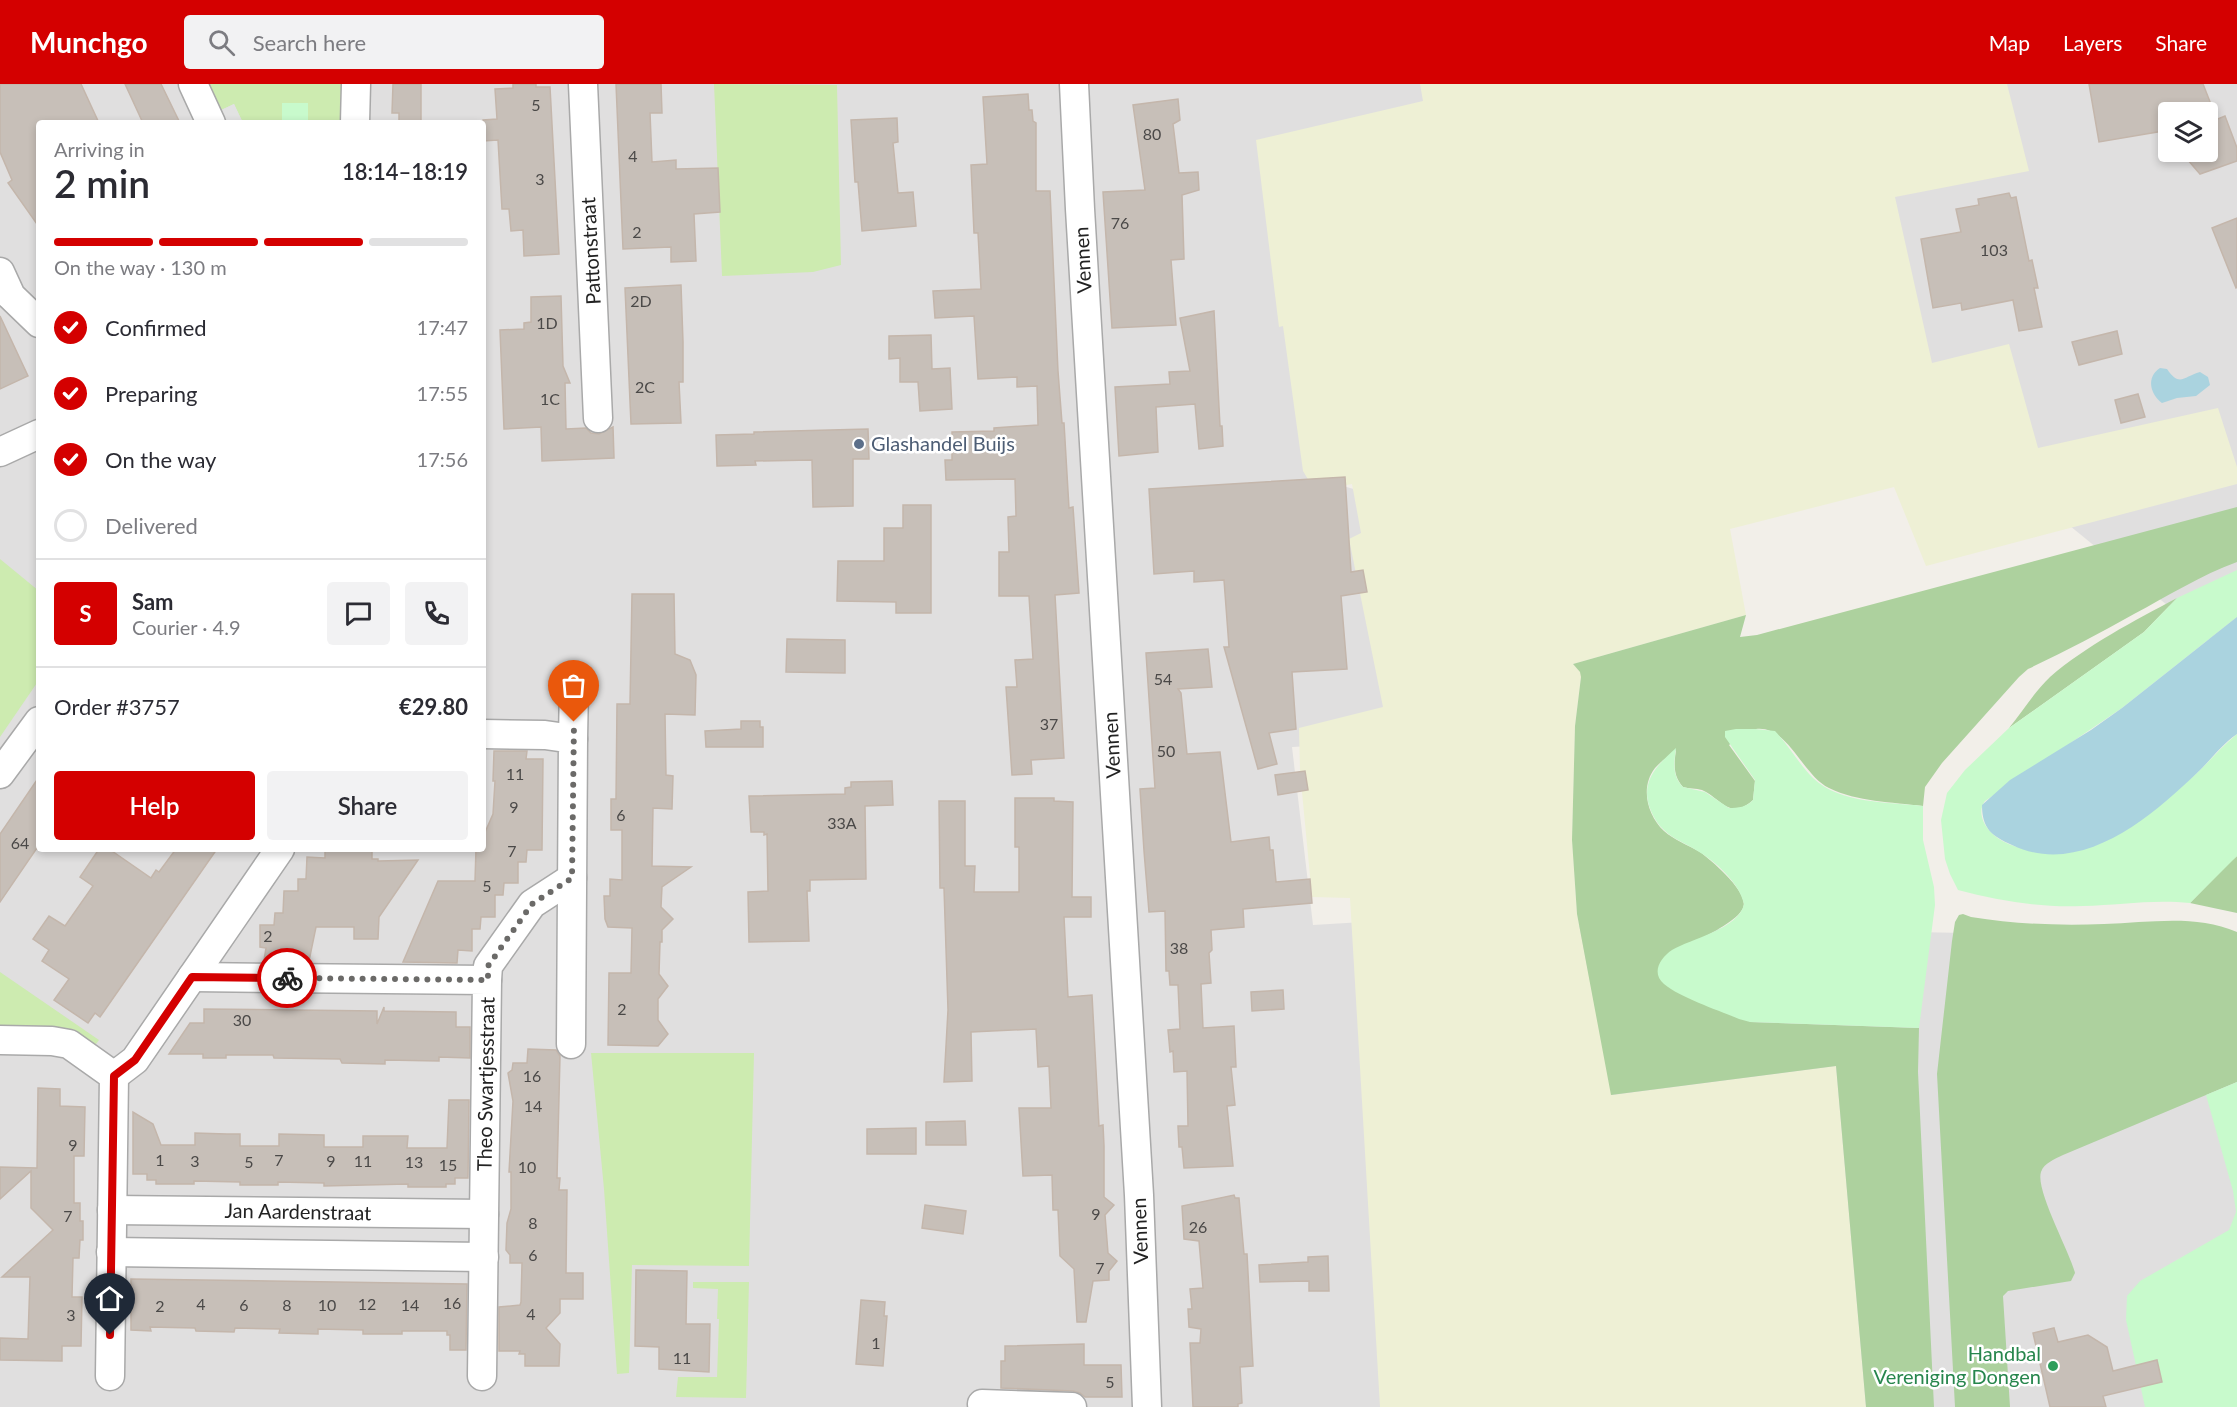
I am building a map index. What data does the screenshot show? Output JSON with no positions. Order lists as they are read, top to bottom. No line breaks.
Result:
{"streets":{"street":["Pattonstraat","Vennen","Theo Swartjesstraat","Jan Aardenstraat"]},"crossings":[["Theo Swartjesstraat","Jan Aardenstraat"]],"places":["Glashandel Buijs","Handbal Vereniging Dongen"],"house_numbers":["5","80","4","3","76","2","103","2D","1D","2C","1C","54","37","50","11","9","6","33A","64","7","5","2","38","2","30","16","14","9","1","7","3","9","11","5","13","15","10","9","7","8","26","6","7","16","4","12","6","8","10","14","2","4","3","1","11","5"],"page":{"header":"Munchgo","search":"Search here","nav":["Map","Layers","Share"],"heading":["2 min","Arriving in","18:14–18:19"],"panel":["Sam","Courier · 4.9","Order #3757","€29.80"],"bar":"On the way · 130 m","list":[["Confirmed","17:47"],["Preparing","17:55"],["On the way","17:56"],"Delivered"],"round":"S","buttons":["Help","Share"]}}
